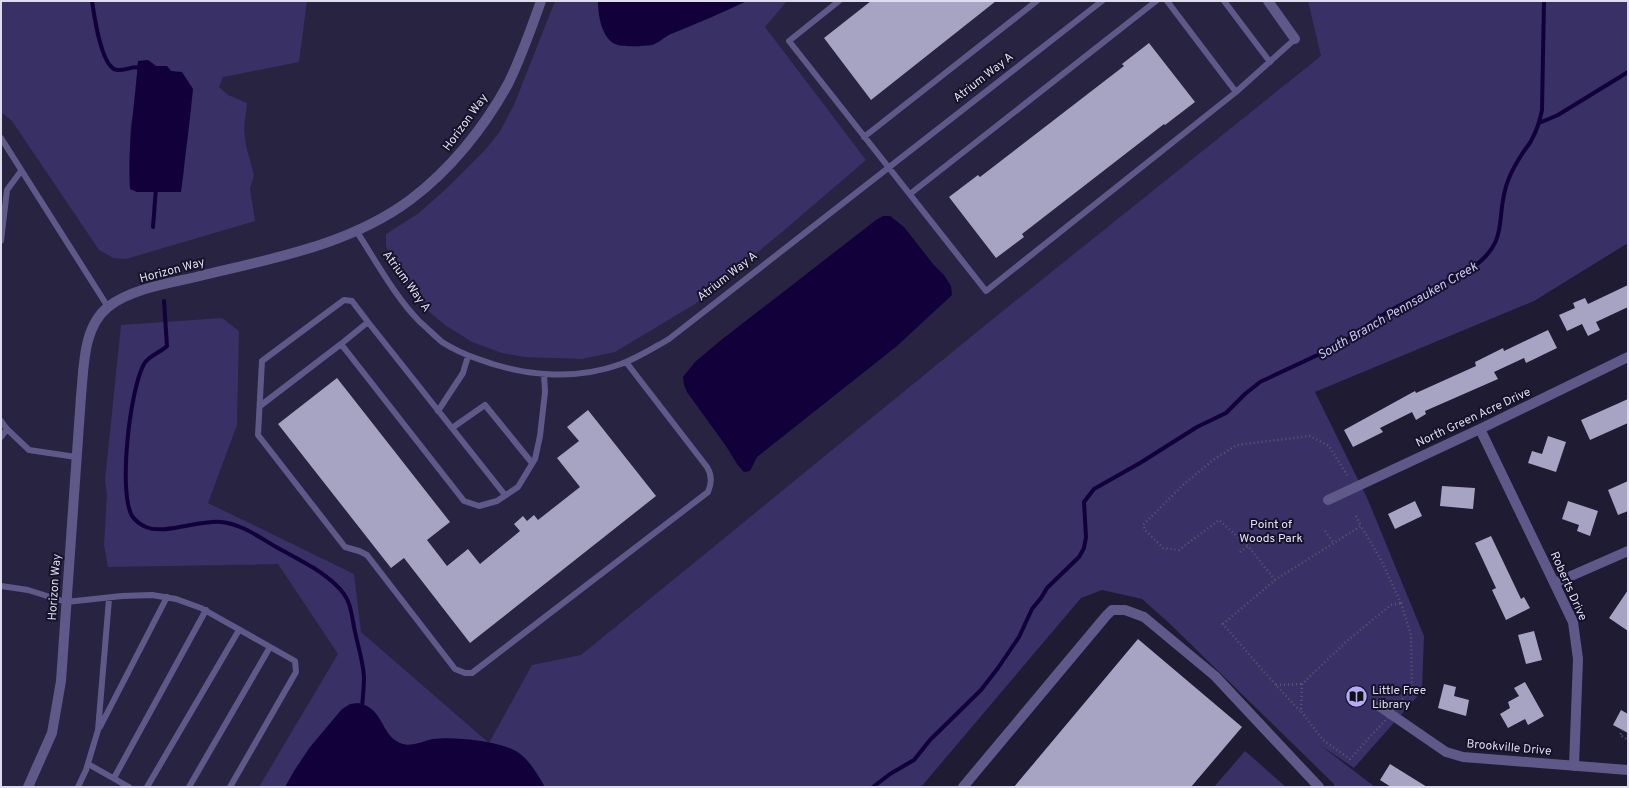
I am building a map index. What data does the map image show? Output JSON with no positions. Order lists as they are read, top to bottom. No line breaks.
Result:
{"streets":{"street":["Horizon Way","North Green Acre Drive","Roberts Drive","Brookville Drive"],"lane":["Atrium Way A"]},"crossings":[["Atrium Way A","Horizon Way"],["North Green Acre Drive","Roberts Drive"],["Roberts Drive","Brookville Drive"]],"water":["South Branch Pennsauken Creek"],"parks":["Point of Woods Park"],"places":{"library":["Little Free Library"]}}
